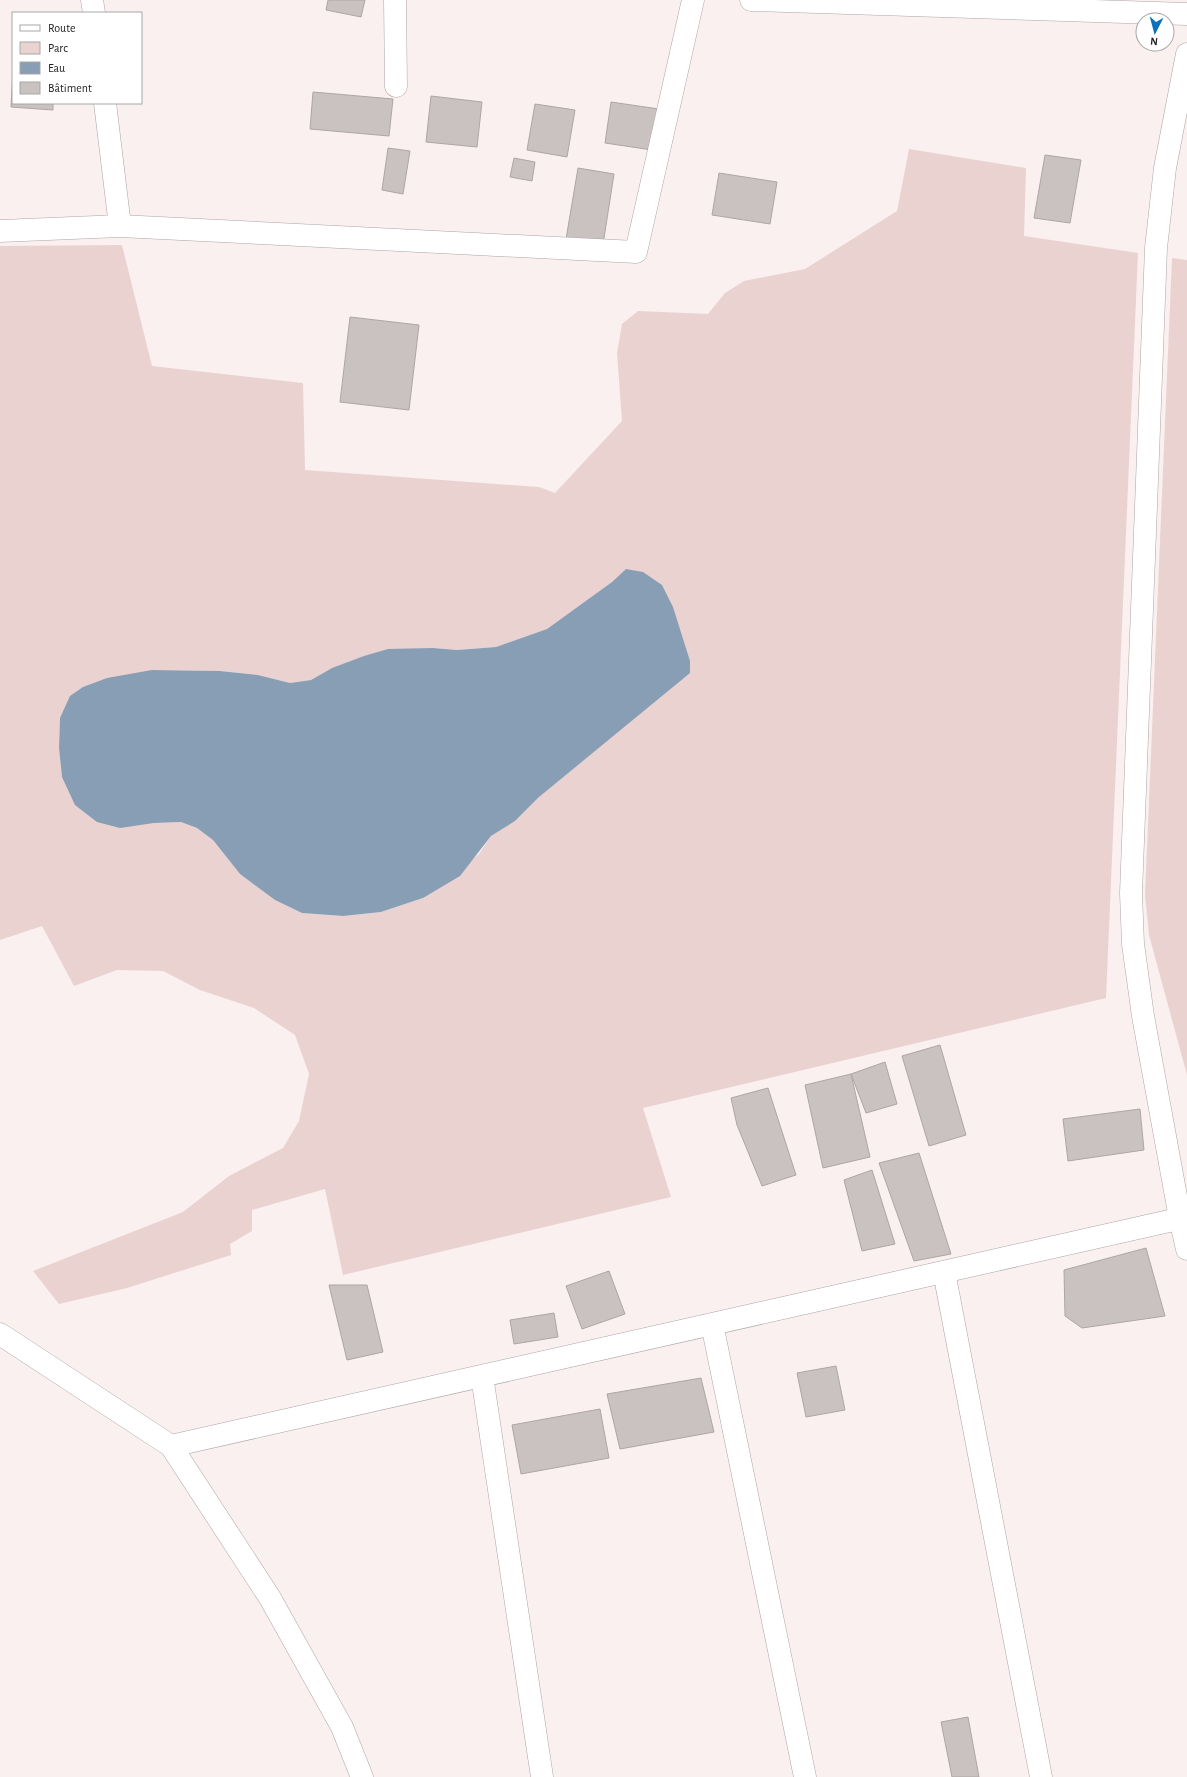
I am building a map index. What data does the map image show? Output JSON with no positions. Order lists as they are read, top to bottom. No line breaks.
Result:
{"legend":["Route","Parc","Eau","Bâtiment"],"north":"bottom"}
